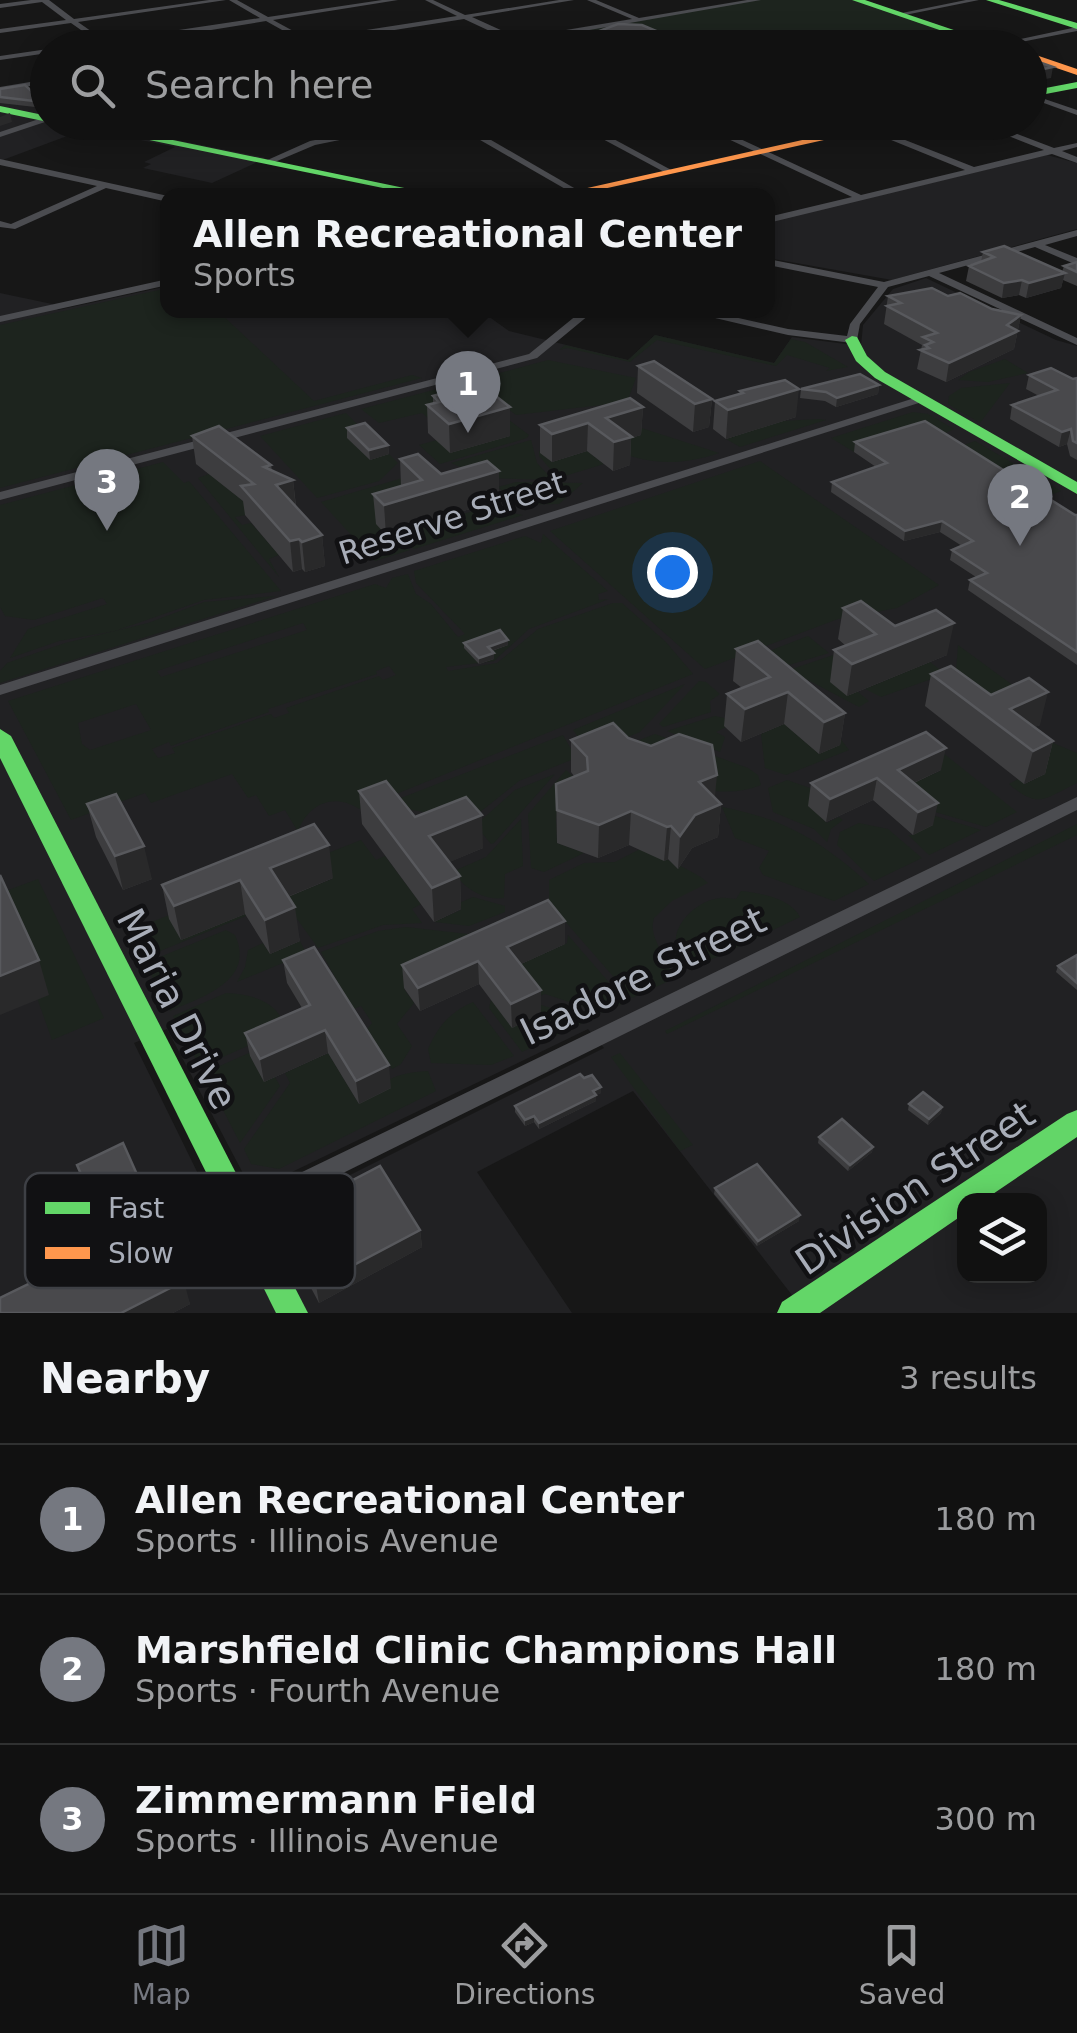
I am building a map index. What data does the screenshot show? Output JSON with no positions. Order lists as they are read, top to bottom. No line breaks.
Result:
{"streets":{"street":["Reserve Street","Isadore Street","Maria Drive","Division Street"]},"legend":["Fast","Slow"],"page":{"search":"Search here","popup":["Allen Recreational Center","Sports"],"pins":["1","3","2"],"heading":["Nearby","3 results"],"list":[{"mark":"1","name":"Allen Recreational Center","note":"Sports · Illinois Avenue","value":"180 m"},{"mark":"2","name":"Marshfield Clinic Champions Hall","note":"Sports · Fourth Avenue","value":"180 m"},{"mark":"3","name":"Zimmermann Field","note":"Sports · Illinois Avenue","value":"300 m"}],"nav":["Map","Directions","Saved"]}}
